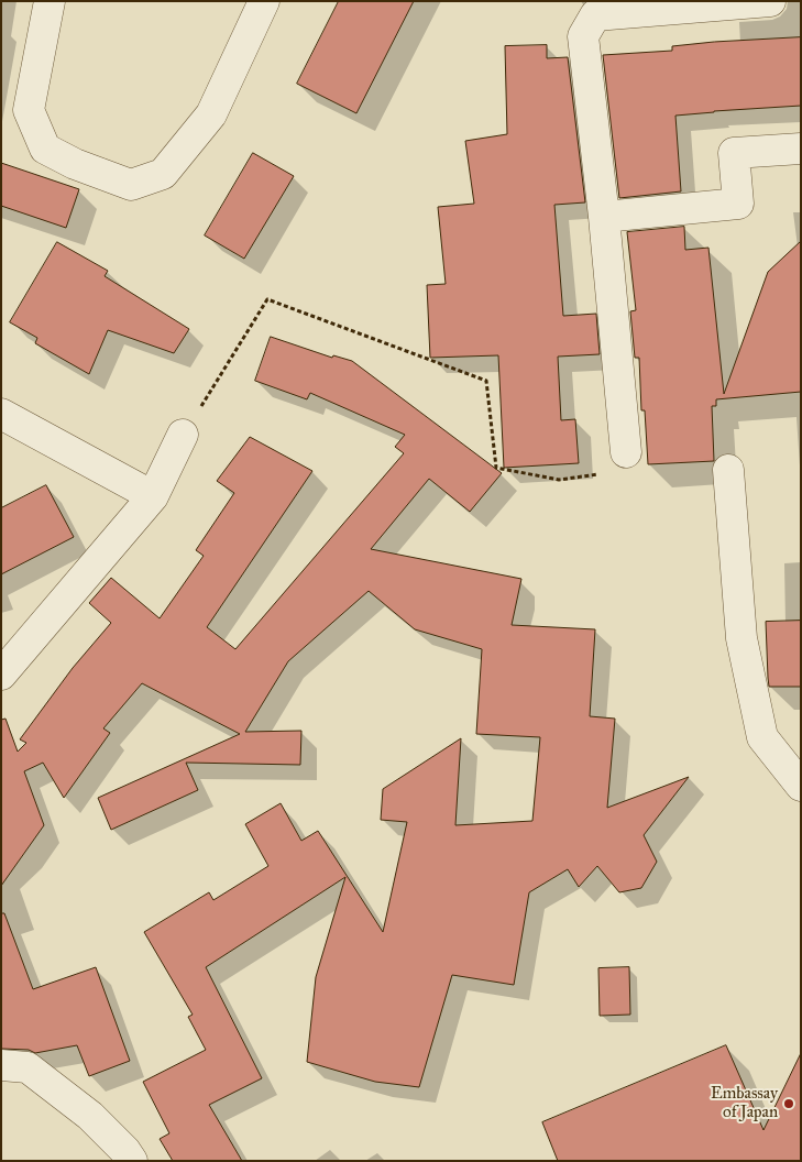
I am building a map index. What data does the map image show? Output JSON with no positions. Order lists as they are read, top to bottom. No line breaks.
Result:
{"places":["Embassay of Japan"]}
